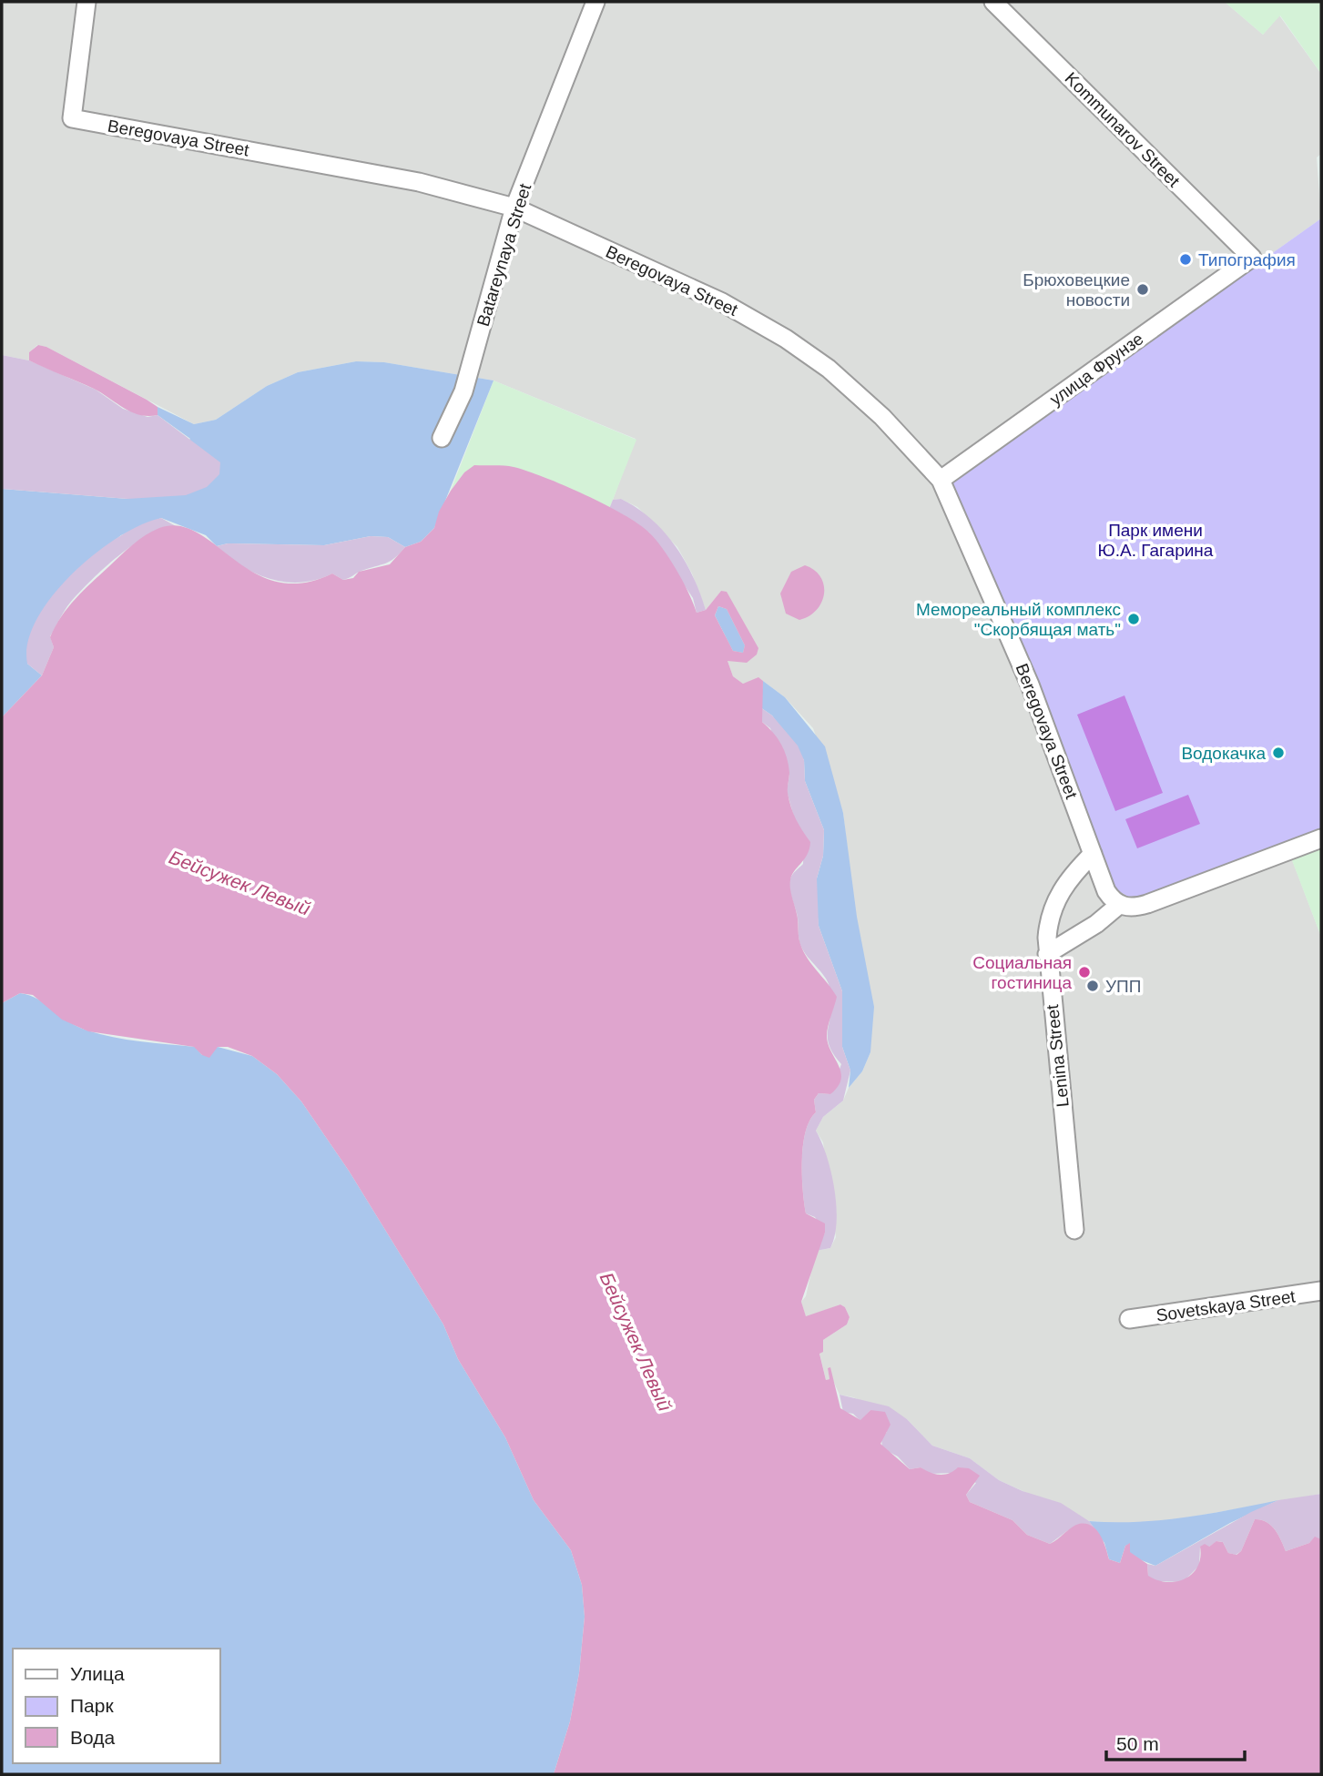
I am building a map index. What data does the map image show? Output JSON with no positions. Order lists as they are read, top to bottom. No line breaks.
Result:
{"streets":{"street":["Kommunarov Street","Beregovaya Street","Batareynaya Street","улица Фрунзе","Lenina Street","Sovetskaya Street"]},"crossings":[["Kommunarov Street","улица Фрунзе"],["Beregovaya Street","Batareynaya Street"],["Beregovaya Street","улица Фрунзе"]],"water":["Бейсужек Левый"],"parks":["Парк имени Ю.А. Гагарина"],"places":["Типография","Брюховецкие новости","Мемореальный комплекс \"Cкорбящая мать\"","Водокачка","Социальная гостиница","УПП"],"legend":["Улица","Парк","Вода"],"scale_bar":"50 m"}
